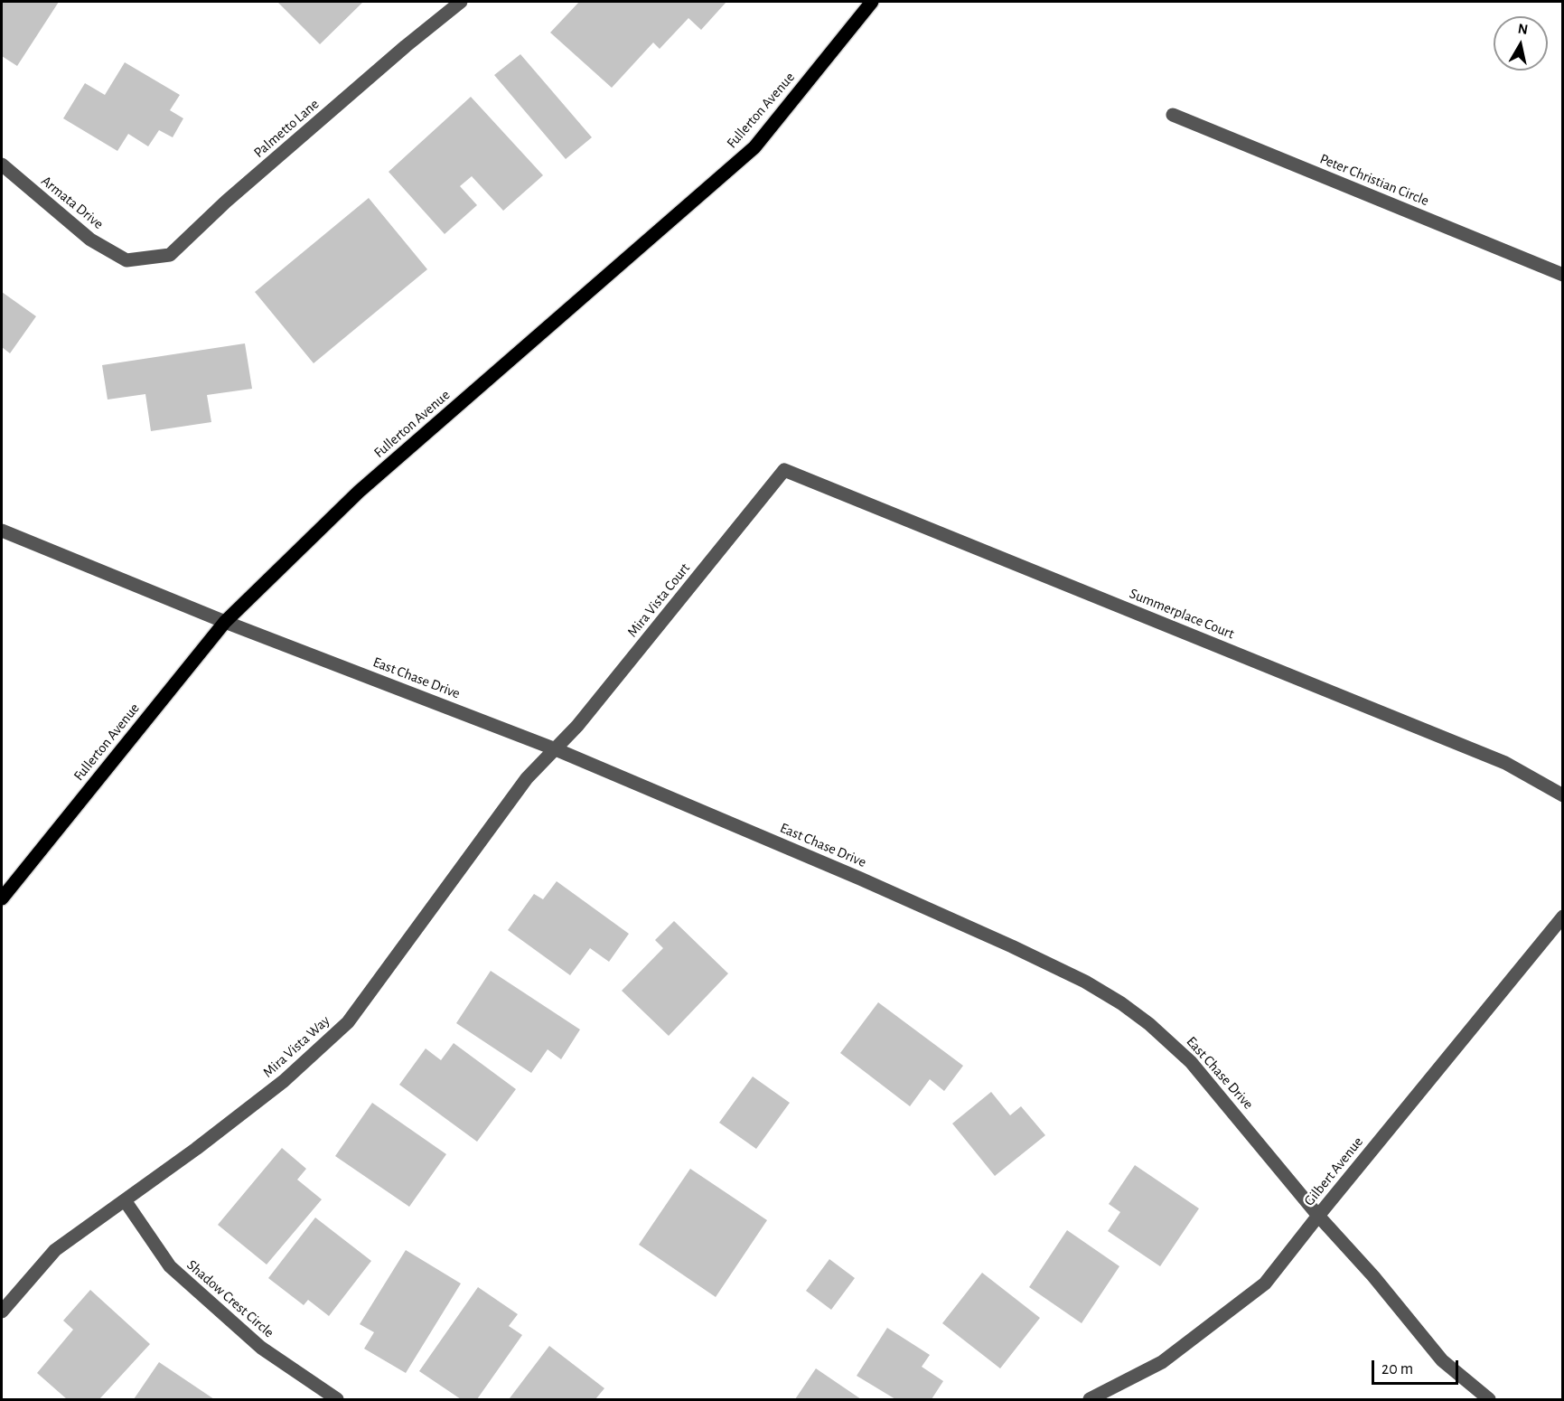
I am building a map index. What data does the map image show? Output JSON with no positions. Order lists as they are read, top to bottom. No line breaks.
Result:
{"streets":{"main road":["Fullerton Avenue"],"street":["Palmetto Lane","Peter Christian Circle","Armata Drive","Mira Vista Court","Summerplace Court","East Chase Drive","Mira Vista Way","Gilbert Avenue","Shadow Crest Circle"]},"crossings":[["Fullerton Avenue","East Chase Drive"],["Palmetto Lane","Armata Drive"],["Mira Vista Court","Summerplace Court"],["Mira Vista Court","East Chase Drive"],["Mira Vista Court","Mira Vista Way"],["East Chase Drive","Mira Vista Way"],["East Chase Drive","Gilbert Avenue"],["Mira Vista Way","Shadow Crest Circle"]],"scale_bar":"20 m","north":"top"}
